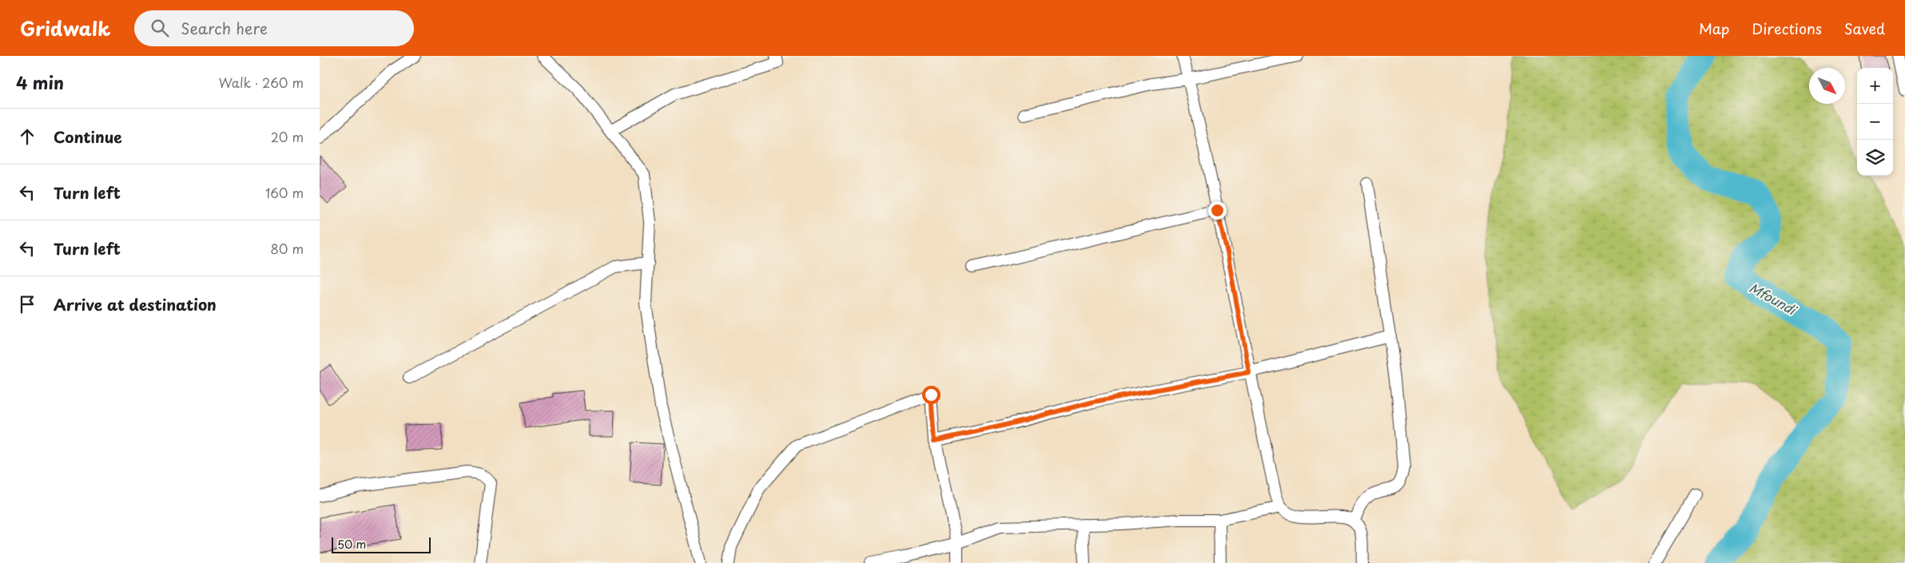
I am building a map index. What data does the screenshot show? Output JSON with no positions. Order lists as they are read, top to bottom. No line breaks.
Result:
{"water":["Mfoundi"],"scale_bar":"50 m","north":"bottom right","page":{"header":"Gridwalk","search":"Search here","nav":["Map","Directions","Saved"],"heading":["4 min","Walk · 260 m"],"map_buttons":["+","−"],"list":[["Continue","20 m"],["Turn left","160 m"],["Turn left","80 m"],"Arrive at destination"],"scale":"50 m"}}
